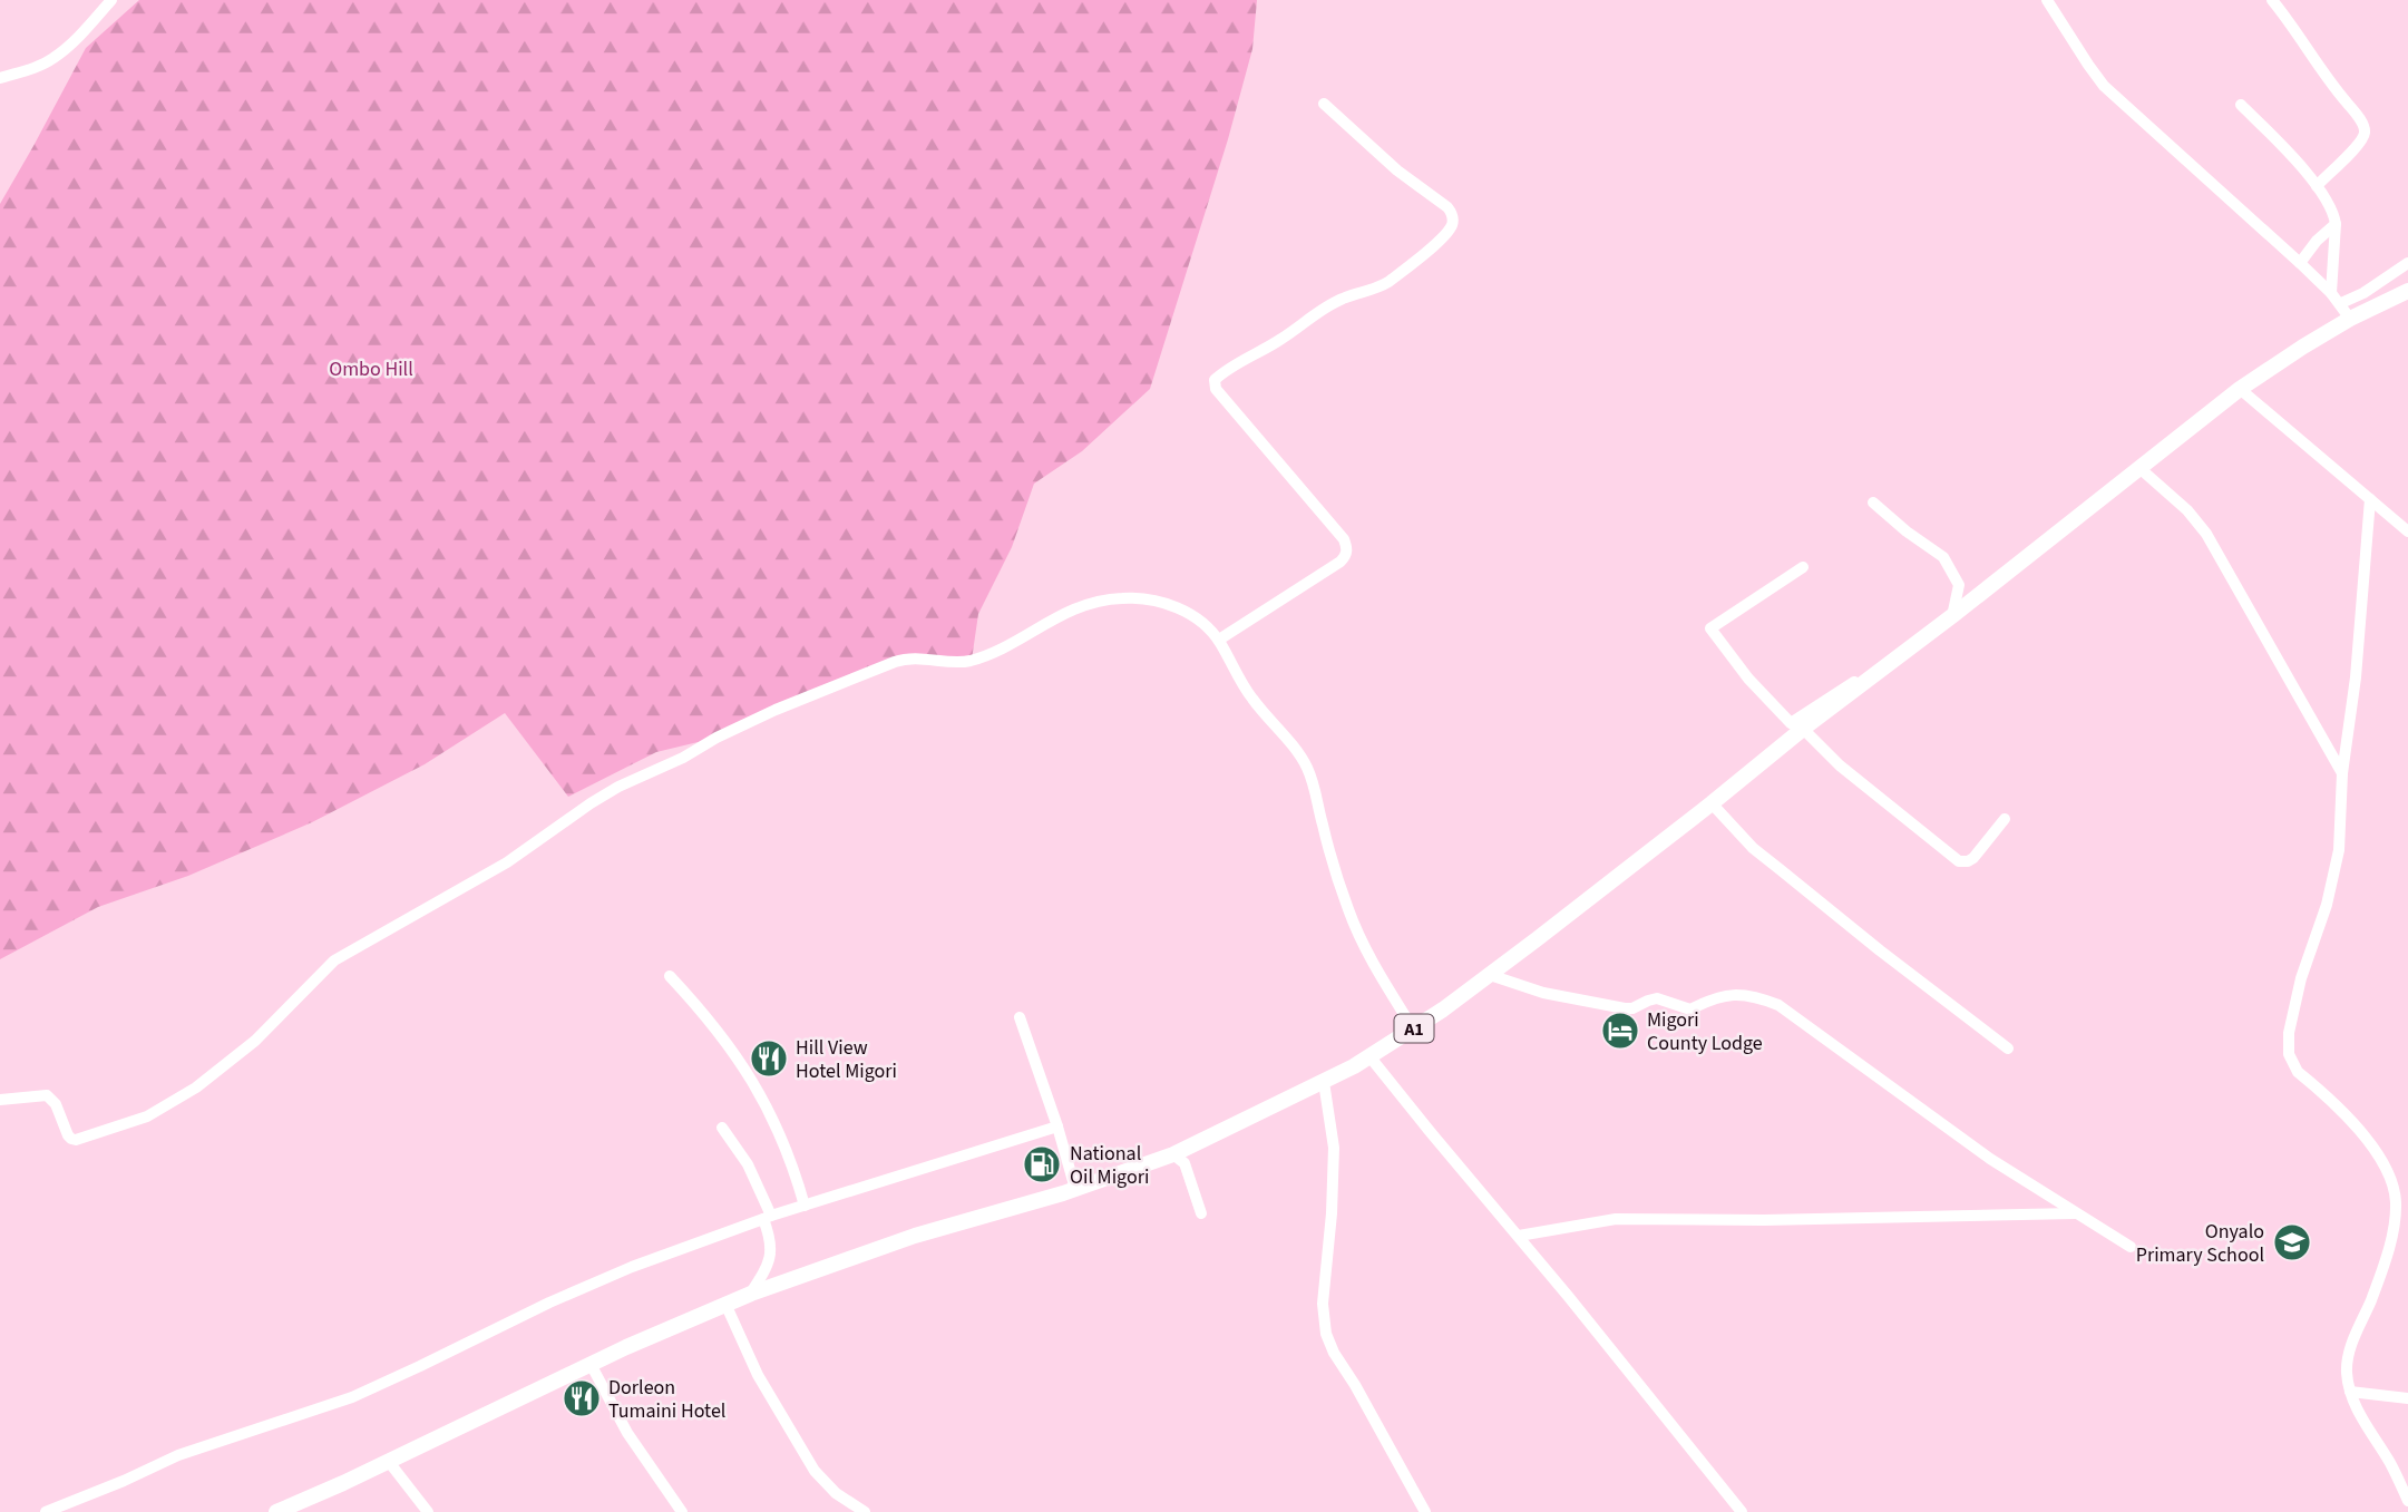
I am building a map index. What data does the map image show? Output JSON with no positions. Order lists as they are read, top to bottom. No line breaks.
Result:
{"streets":{"highway":["A1"]},"parks":["Ombo Hill"],"places":{"hotel":["Migori County Lodge"],"restaurant":["Hill View Hotel Migori","Dorleon Tumaini Hotel"],"fuel station":["National Oil Migori"],"school or university":["Onyalo Primary School"]}}
